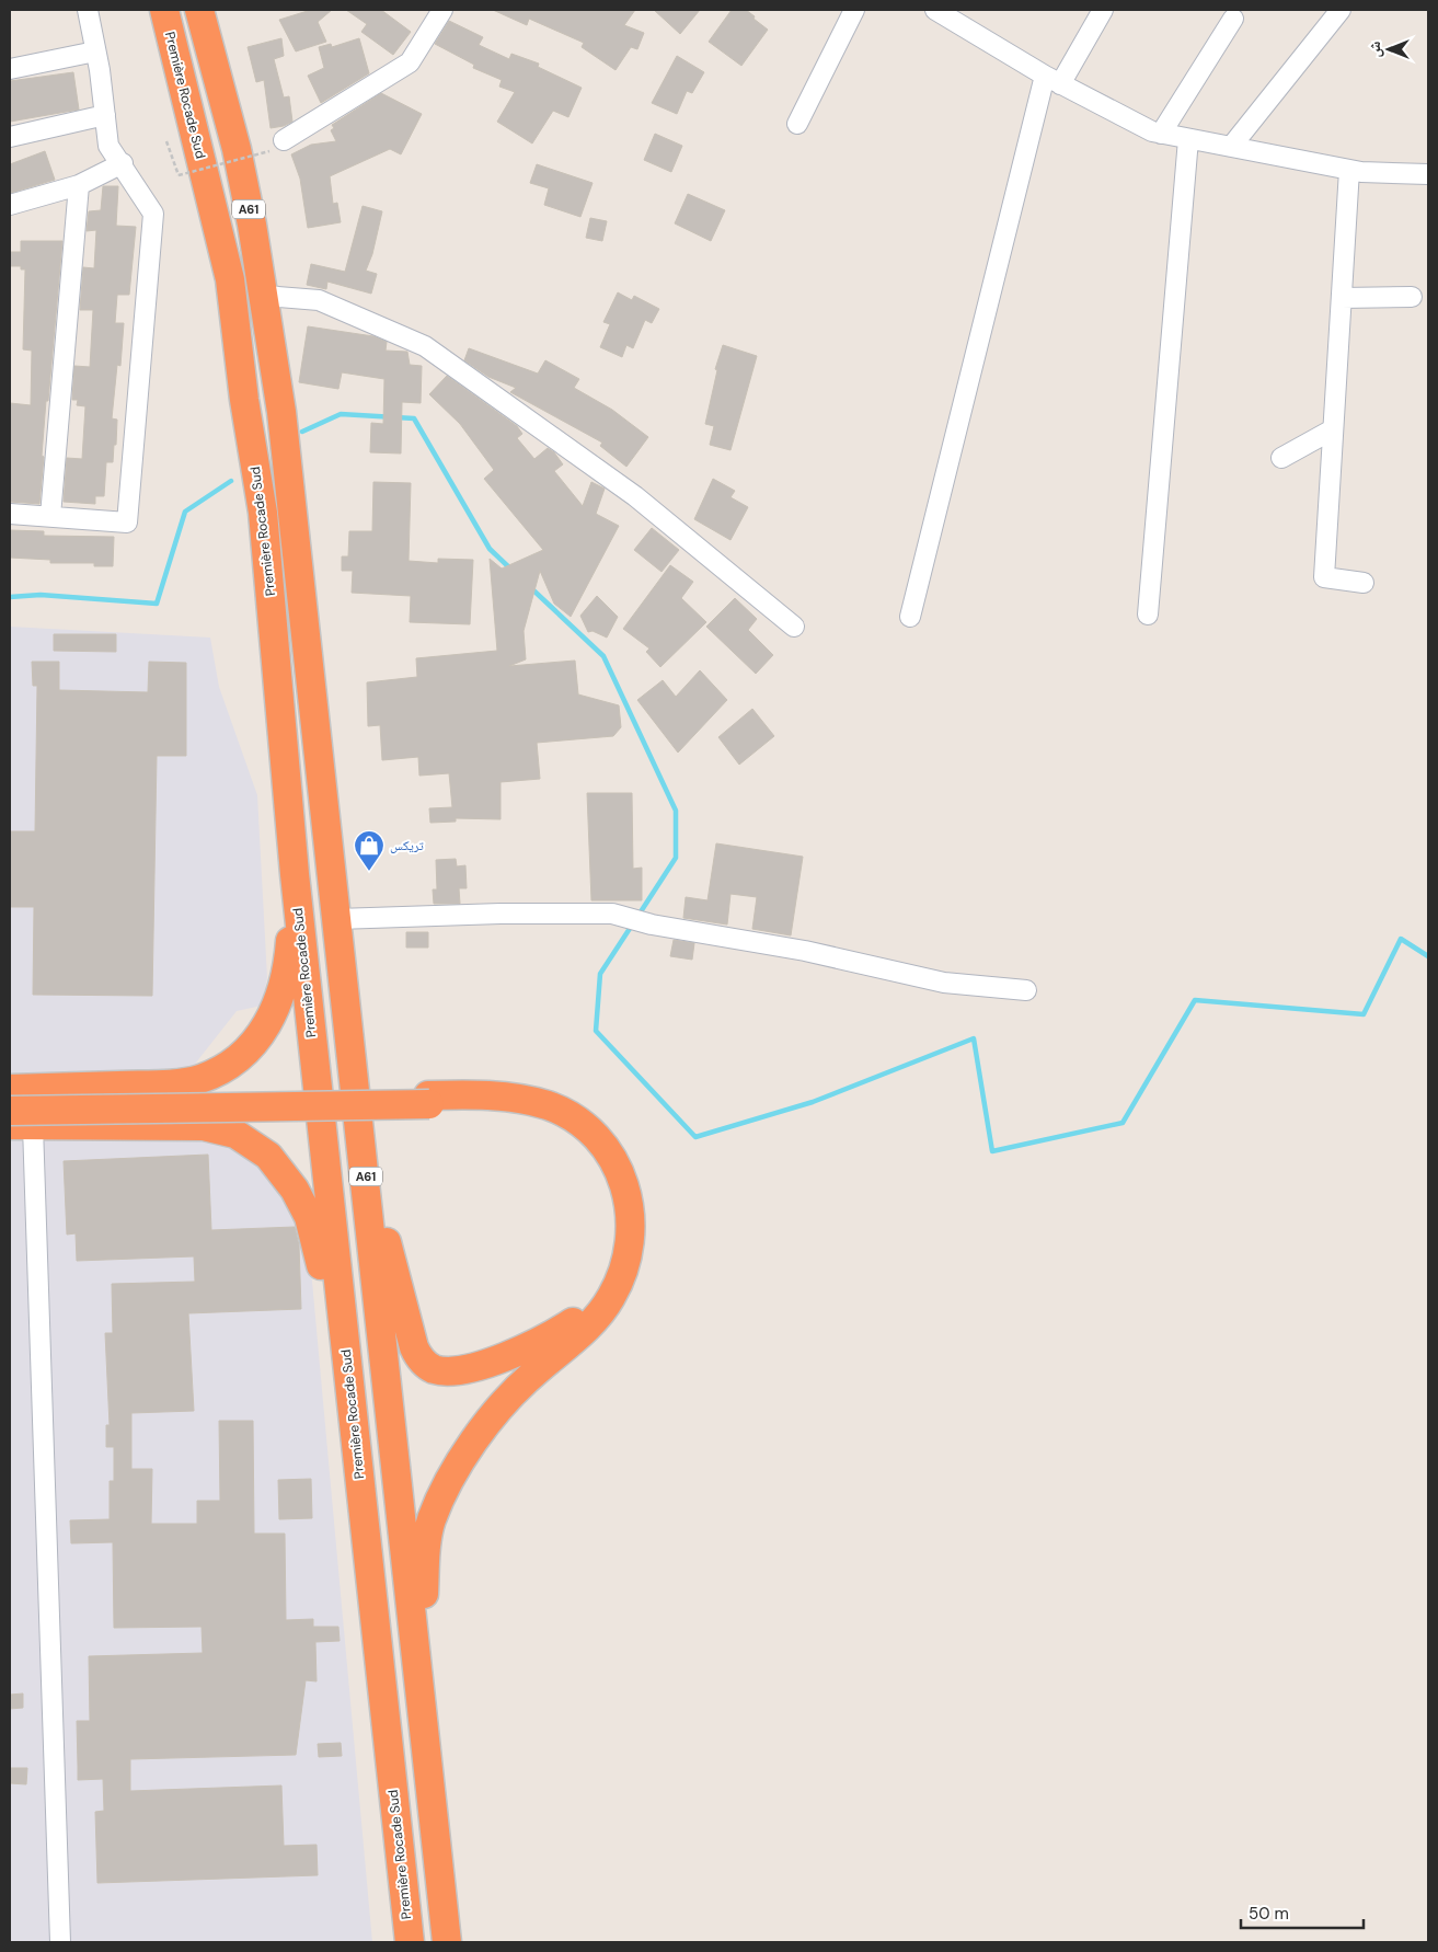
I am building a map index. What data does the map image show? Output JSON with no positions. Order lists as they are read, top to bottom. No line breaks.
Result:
{"streets":{"highway":["Première Rocade Sud","A61"]},"places":{"shop":["تريكس"]},"scale_bar":"50 m","north":"left"}
